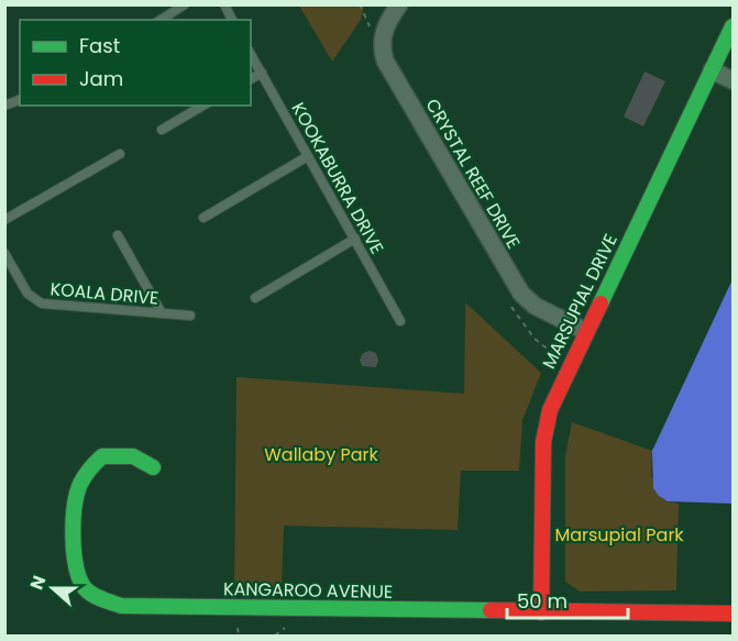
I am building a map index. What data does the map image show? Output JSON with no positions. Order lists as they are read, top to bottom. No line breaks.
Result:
{"streets":{"street":["CRYSTAL REEF DRIVE","MARSUPIAL DRIVE","KANGAROO AVENUE"],"lane":["KOOKABURRA DRIVE","KOALA DRIVE"]},"crossings":[["CRYSTAL REEF DRIVE","MARSUPIAL DRIVE"],["MARSUPIAL DRIVE","KANGAROO AVENUE"]],"parks":["Wallaby Park","Marsupial Park"],"legend":["Fast","Jam"],"scale_bar":"50 m","north":"left"}
